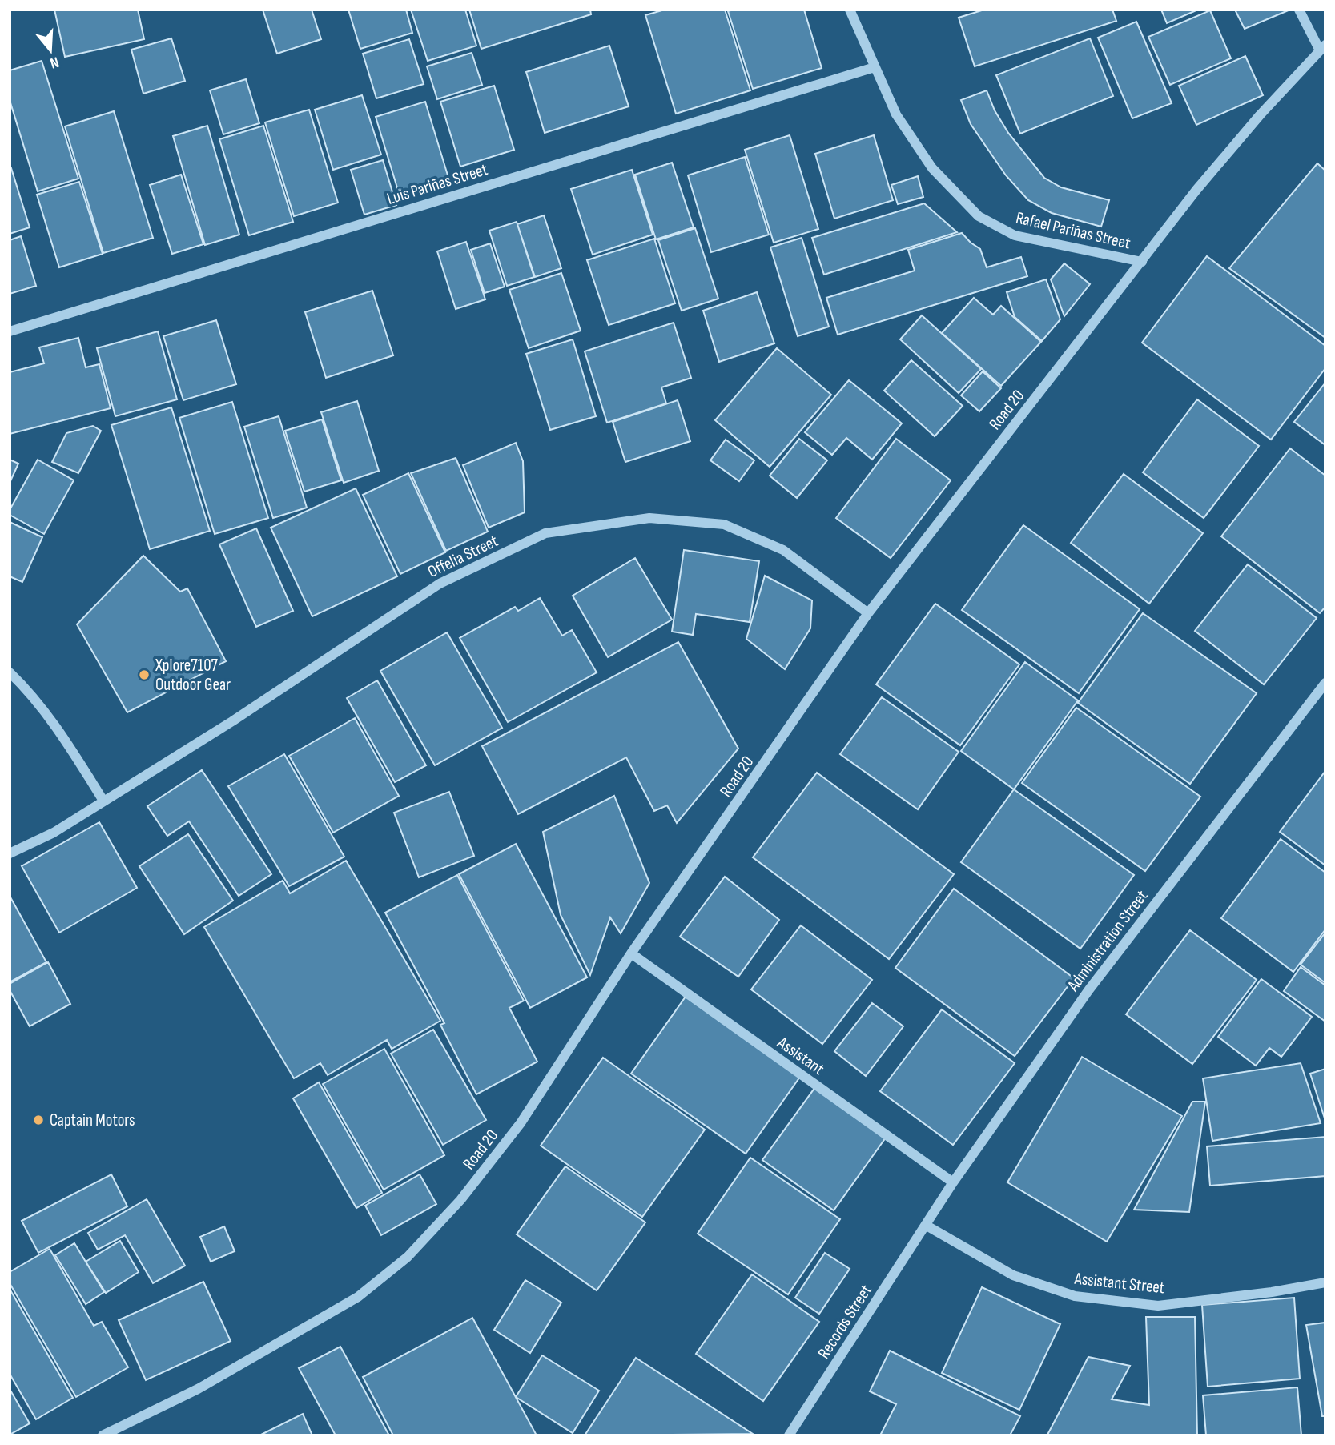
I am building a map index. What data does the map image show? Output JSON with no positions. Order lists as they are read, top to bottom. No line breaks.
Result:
{"streets":{"street":["Luis Pariñas Street","Rafael Pariñas Street","Road 20","Offelia Street","Administration Street","Assistant","Assistant Street","Records Street"]},"crossings":[["Luis Pariñas Street","Rafael Pariñas Street"],["Rafael Pariñas Street","Road 20"],["Road 20","Offelia Street"],["Road 20","Assistant"],["Administration Street","Assistant"],["Administration Street","Assistant Street"],["Administration Street","Records Street"],["Assistant Street","Records Street"]],"places":["Xplore7107 Outdoor Gear","Captain Motors"],"north":"bottom"}
